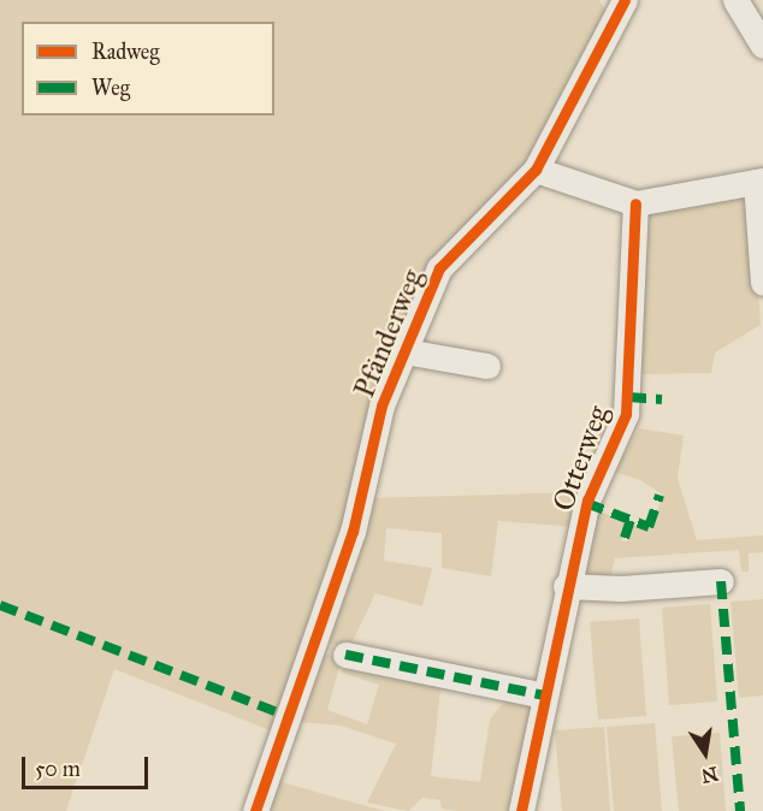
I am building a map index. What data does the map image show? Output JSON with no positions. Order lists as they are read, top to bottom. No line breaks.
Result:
{"streets":{"street":["Pfänderweg","Otterweg"]},"legend":["Radweg","Weg"],"scale_bar":"50 m","north":"bottom"}
